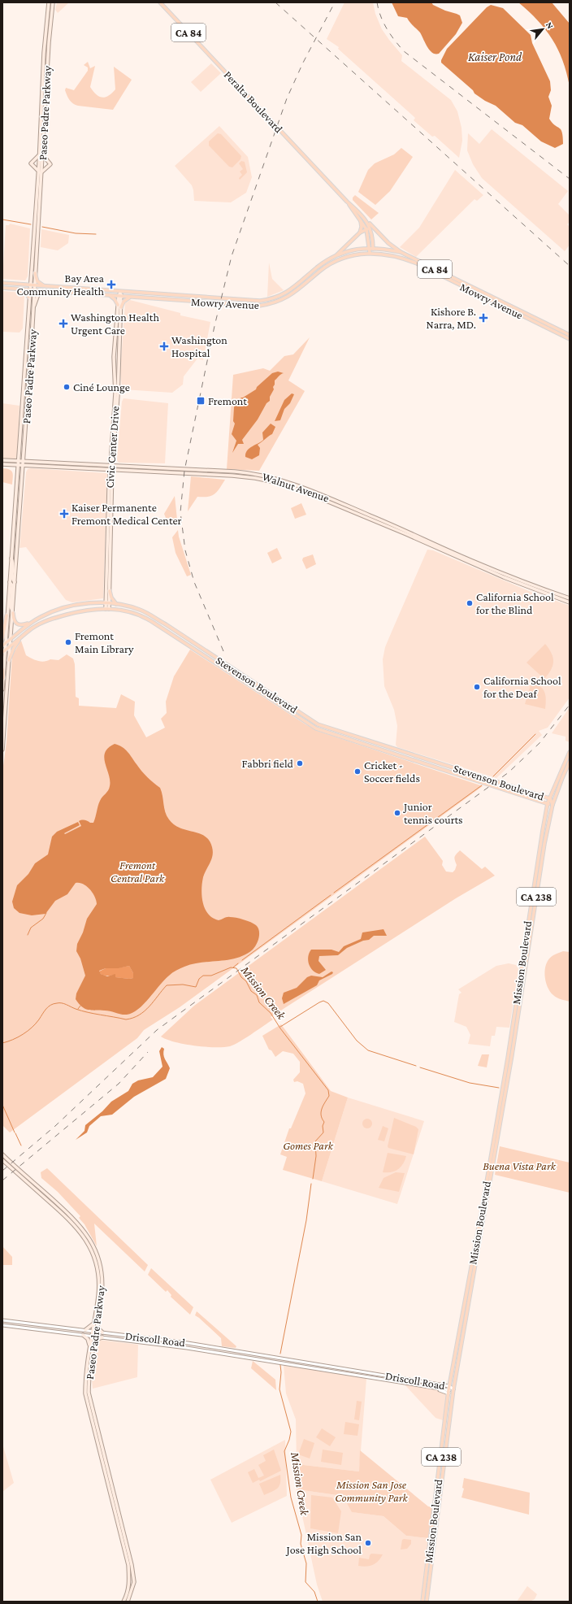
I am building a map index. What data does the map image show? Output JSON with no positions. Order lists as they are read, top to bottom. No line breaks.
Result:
{"streets":{"main road":["CA 84","Peralta Boulevard","Paseo Padre Parkway","Mowry Avenue","Civic Center Drive","Walnut Avenue","Stevenson Boulevard","CA 238","Mission Boulevard"],"street":["Driscoll Road"]},"crossings":[["Peralta Boulevard","Mowry Avenue"],["Paseo Padre Parkway","Mowry Avenue"],["Paseo Padre Parkway","Walnut Avenue"],["Paseo Padre Parkway","Stevenson Boulevard"],["Paseo Padre Parkway","Driscoll Road"],["Mowry Avenue","Civic Center Drive"],["Civic Center Drive","Walnut Avenue"],["Civic Center Drive","Stevenson Boulevard"],["Stevenson Boulevard","Mission Boulevard"],["Mission Boulevard","Driscoll Road"]],"water":["Kaiser Pond","Mission Creek"],"parks":["Fremont Central Park","Gomes Park","Buena Vista Park","Mission San Jose Community Park"],"places":{"health":["Bay Area Community Health","Kishore B. Narra, MD.","Washington Health Urgent Care","Washington Hospital","Kaiser Permanente Fremont Medical Center"],"other":["Ciné Lounge","California School for the Blind","Fremont Main Library","California School for the Deaf","Fabbri field","Cricket - Soccer fields","Junior tennis courts","Mission San Jose High School"],"transit":["Fremont"]},"north":"top right"}
